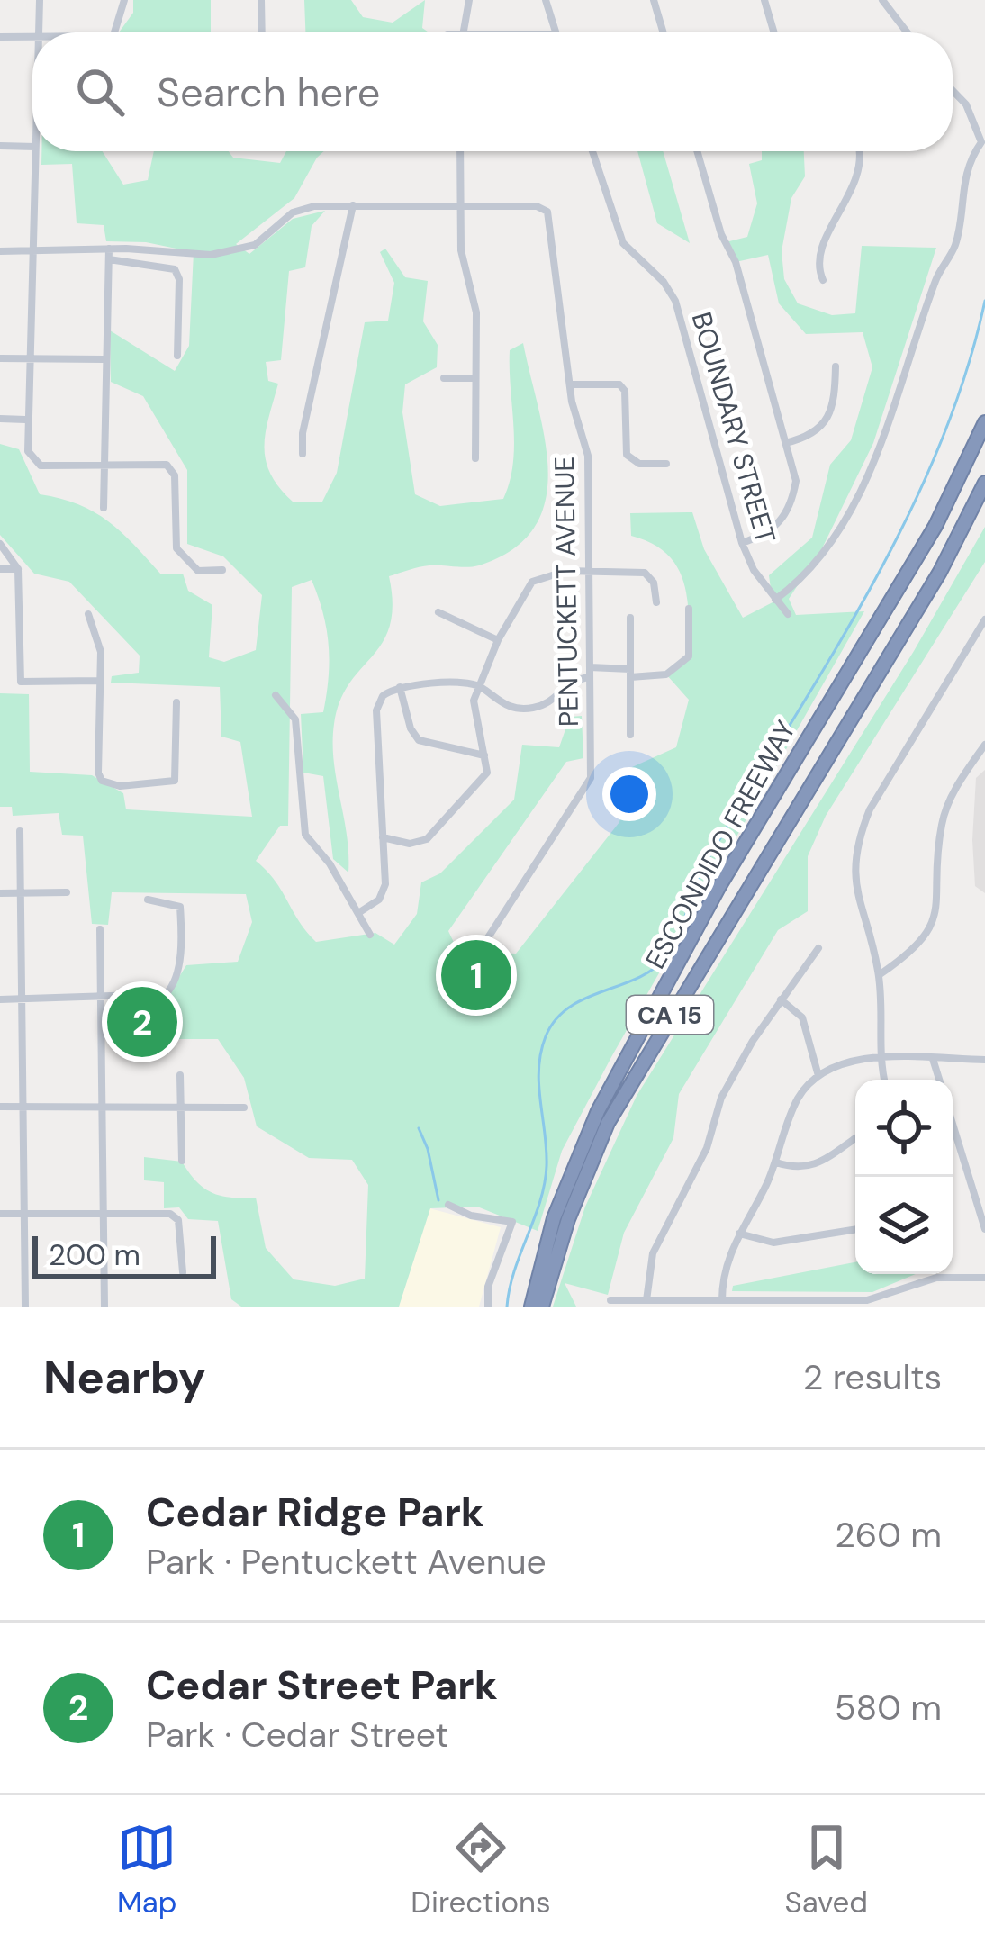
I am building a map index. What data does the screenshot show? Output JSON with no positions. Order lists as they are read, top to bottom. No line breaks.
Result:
{"streets":{"highway":["ESCONDIDO FREEWAY","CA 15"],"street":["BOUNDARY STREET","PENTUCKETT AVENUE"]},"scale_bar":"200 m","page":{"search":"Search here","pins":["1","2"],"scale":"200 m","heading":["Nearby","2 results"],"list":[{"mark":"1","name":"Cedar Ridge Park","note":"Park · Pentuckett Avenue","value":"260 m"},{"mark":"2","name":"Cedar Street Park","note":"Park · Cedar Street","value":"580 m"}],"nav":["Map","Directions","Saved"]}}
